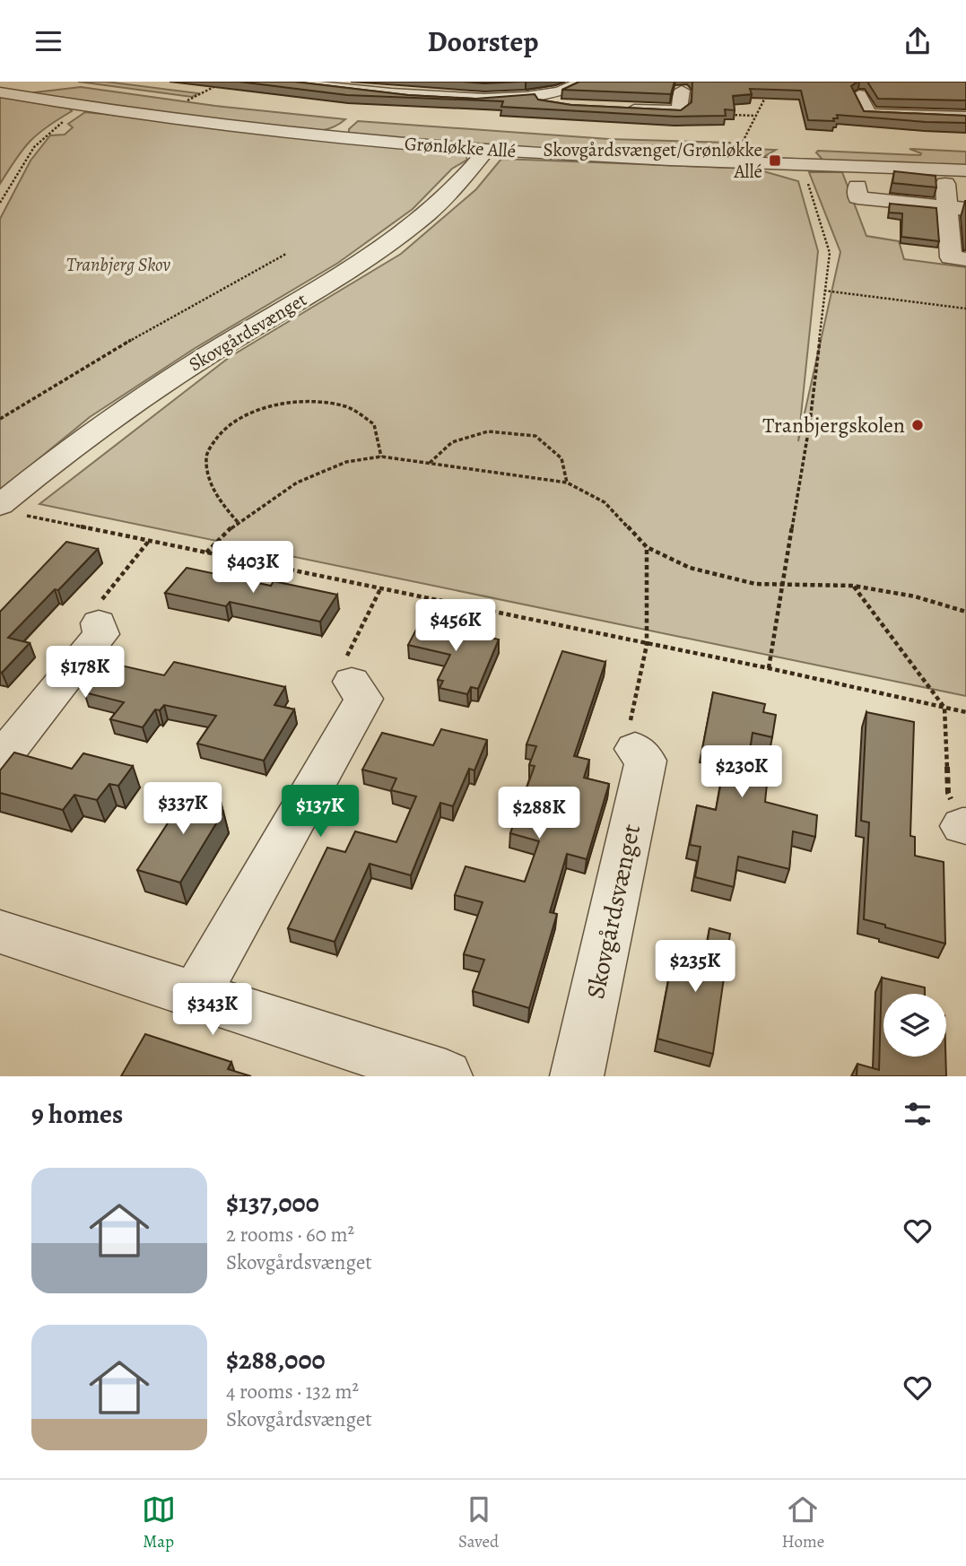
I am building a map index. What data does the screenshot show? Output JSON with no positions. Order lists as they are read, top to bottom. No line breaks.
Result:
{"streets":{"street":["Grønløkke Allé","Skovgårdsvænget"]},"crossings":[["Grønløkke Allé","Skovgårdsvænget"]],"parks":["Tranbjerg Skov"],"places":{"transit":["Skovgårdsvænget/Grønløkke Allé"],"other":["Tranbjergskolen"]},"page":{"header":"Doorstep","price":["$403K","$456K","$178K","$230K","$337K","$137K","$288K","$235K","$343K"],"heading":"9 homes","list":[{"name":"$137,000","note":"2 rooms · 60 m² · Skovgårdsvænget"},{"name":"$288,000","note":"4 rooms · 132 m² · Skovgårdsvænget"}],"tabs":["Map","Saved","Home"]}}
